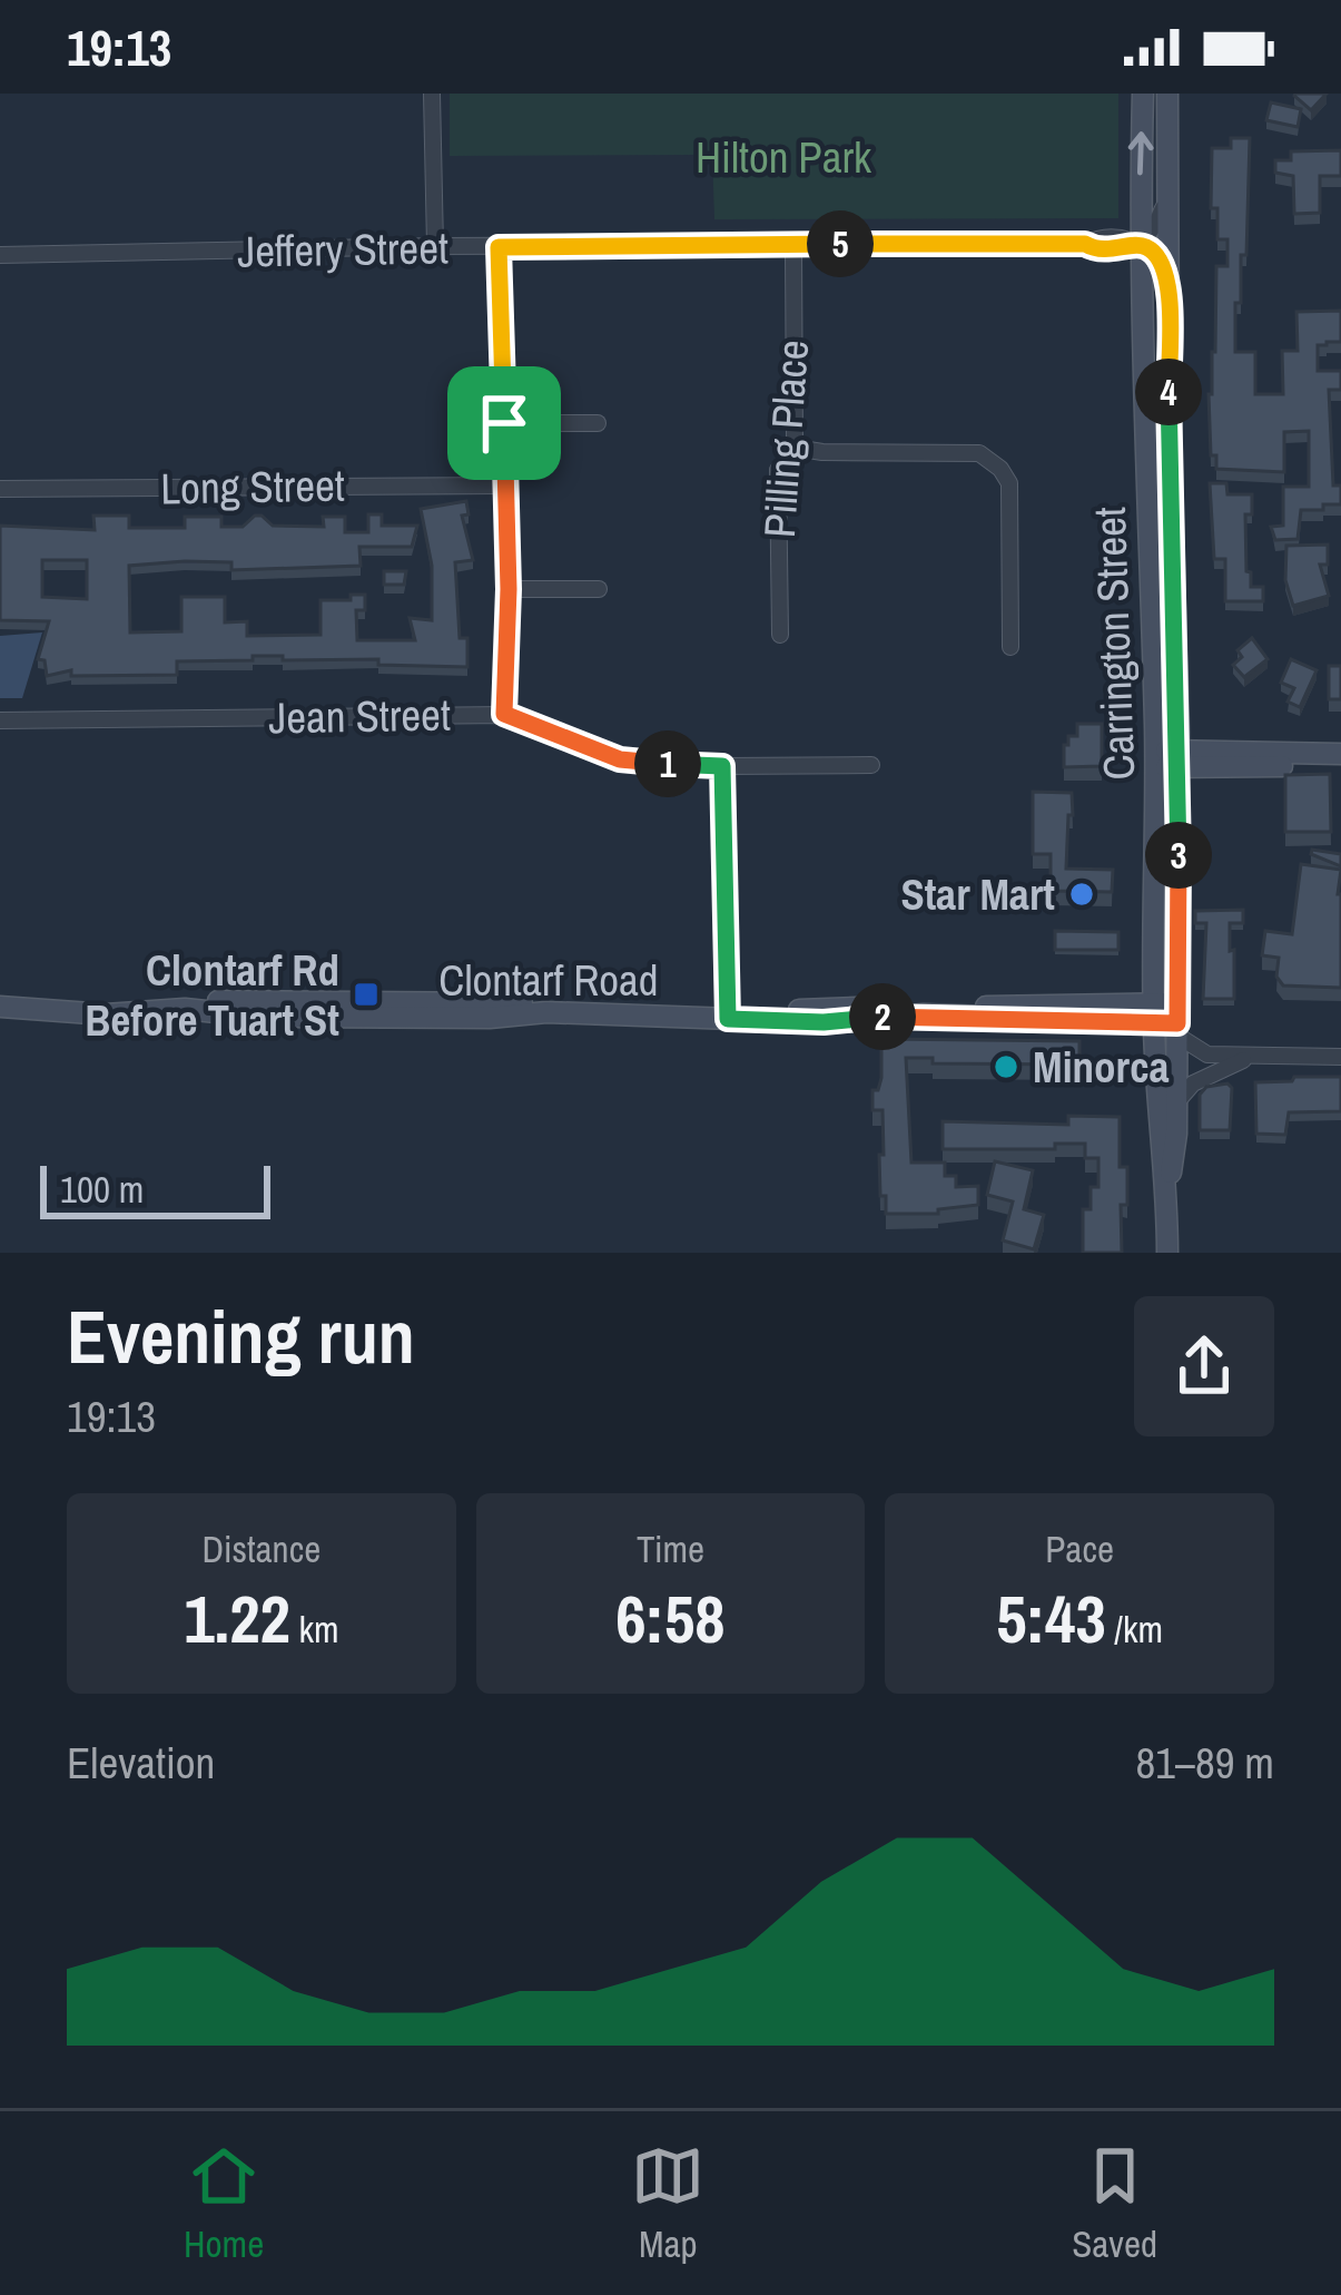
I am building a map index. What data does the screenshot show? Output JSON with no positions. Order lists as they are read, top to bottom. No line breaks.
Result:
{"streets":{"main road":["Carrington Street","Clontarf Road"],"street":["Jeffery Street","Pilling Place","Long Street","Jean Street"]},"crossings":[["Jeffery Street","Pilling Place"],["Jeffery Street","Carrington Street"],["Carrington Street","Clontarf Road"]],"parks":["Hilton Park"],"places":{"other":["Star Mart","Minorca"],"transit":["Clontarf Rd Before Tuart St"]},"scale_bar":"100 m","page":{"status":"19:13","pins":["5","4","1","3","2"],"scale":"100 m","heading":["Evening run","19:13"],"stats":[["Distance","1.22 km"],["Time","6:58"],["Pace","5:43 /km"]],"chart":["Elevation","81–89 m"],"tabs":["Home","Map","Saved"]}}
